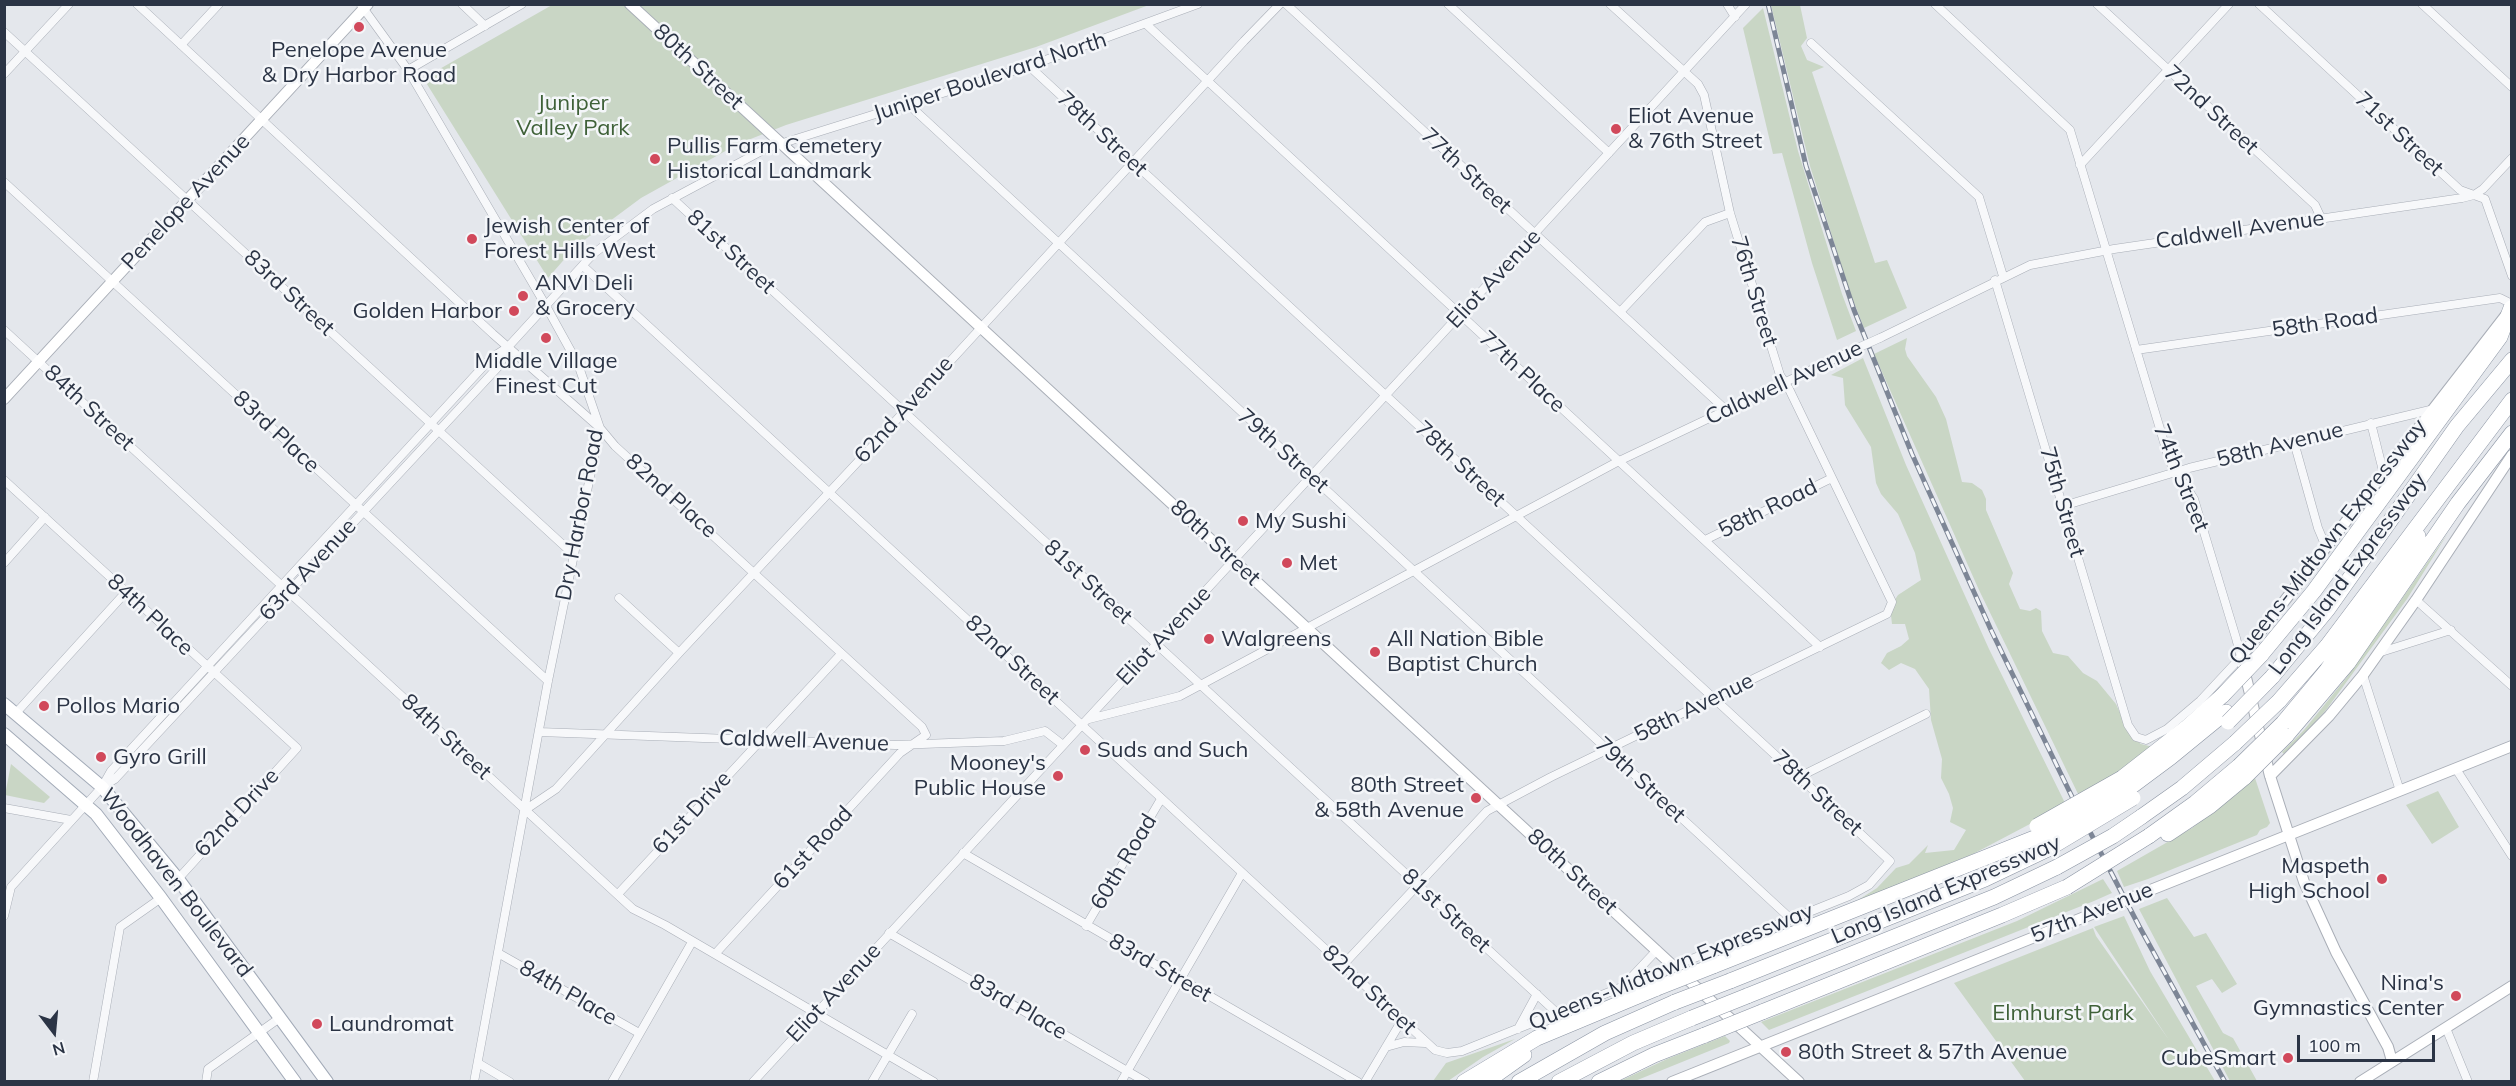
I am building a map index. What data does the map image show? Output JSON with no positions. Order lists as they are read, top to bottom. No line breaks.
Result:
{"streets":{"highway":["Long Island Expressway"],"main road":["Woodhaven Boulevard"],"street":["80th Street","Juniper Boulevard North","72nd Street","78th Street","71st Street","77th Street","Penelope Avenue","Caldwell Avenue","81st Street","Eliot Avenue","76th Street","83rd Street","58th Road","77th Place","84th Street","62nd Avenue","83rd Place","58th Avenue","79th Street","74th Street","82nd Place","75th Street","Dry Harbor Road","Queens-Midtown Expressway","63rd Avenue","84th Place","82nd Street","62nd Drive","61st Drive","61st Road","60th Road","57th Avenue"]},"crossings":[["80th Street","Juniper Boulevard North"],["80th Street","Caldwell Avenue"],["80th Street","Eliot Avenue"],["80th Street","62nd Avenue"],["80th Street","58th Avenue"],["80th Street","Queens-Midtown Expressway"],["80th Street","57th Avenue"],["Juniper Boulevard North","78th Street"],["Juniper Boulevard North","81st Street"],["Juniper Boulevard North","77th Place"],["Juniper Boulevard North","79th Street"],["Juniper Boulevard North","Dry Harbor Road"],["Juniper Boulevard North","63rd Avenue"],["Juniper Boulevard North","82nd Street"],["72nd Street","Caldwell Avenue"],["78th Street","Caldwell Avenue"],["78th Street","Eliot Avenue"],["78th Street","62nd Avenue"],["78th Street","58th Avenue"],["78th Street","Queens-Midtown Expressway"],["71st Street","Caldwell Avenue"],["77th Street","Caldwell Avenue"],["77th Street","Eliot Avenue"],["Penelope Avenue","83rd Street"],["Penelope Avenue","84th Street"],["Penelope Avenue","83rd Place"],["Penelope Avenue","82nd Place"],["Penelope Avenue","Dry Harbor Road"],["Caldwell Avenue","81st Street"],["Caldwell Avenue","Eliot Avenue"],["Caldwell Avenue","76th Street"],["Caldwell Avenue","77th Place"],["Caldwell Avenue","62nd Avenue"],["Caldwell Avenue","79th Street"],["Caldwell Avenue","74th Street"],["Caldwell Avenue","82nd Place"],["Caldwell Avenue","75th Street"],["Caldwell Avenue","Dry Harbor Road"],["Caldwell Avenue","82nd Street"],["Caldwell Avenue","61st Drive"],["Caldwell Avenue","61st Road"],["81st Street","Eliot Avenue"],["81st Street","62nd Avenue"],["81st Street","58th Avenue"],["81st Street","Queens-Midtown Expressway"],["Eliot Avenue","76th Street"],["Eliot Avenue","83rd Street"],["Eliot Avenue","77th Place"],["Eliot Avenue","84th Street"],["Eliot Avenue","83rd Place"],["Eliot Avenue","79th Street"],["Eliot Avenue","82nd Street"],["76th Street","58th Road"],["76th Street","58th Avenue"],["83rd Street","Dry Harbor Road"],["83rd Street","63rd Avenue"],["83rd Street","60th Road"],["58th Road","77th Place"],["58th Road","74th Street"],["58th Road","Queens-Midtown Expressway"],["77th Place","62nd Avenue"],["77th Place","58th Avenue"],["84th Street","62nd Avenue"],["84th Street","Dry Harbor Road"],["84th Street","63rd Avenue"],["84th Street","61st Drive"],["84th Street","61st Road"],["62nd Avenue","79th Street"],["62nd Avenue","82nd Place"],["62nd Avenue","Dry Harbor Road"],["62nd Avenue","82nd Street"],["83rd Place","Dry Harbor Road"],["83rd Place","63rd Avenue"],["58th Avenue","79th Street"],["58th Avenue","74th Street"],["58th Avenue","75th Street"],["58th Avenue","Queens-Midtown Expressway"],["58th Avenue","82nd Street"],["79th Street","Queens-Midtown Expressway"],["74th Street","Queens-Midtown Expressway"],["74th Street","57th Avenue"],["82nd Place","Dry Harbor Road"],["82nd Place","63rd Avenue"],["82nd Place","61st Drive"],["82nd Place","61st Road"],["75th Street","Queens-Midtown Expressway"],["Dry Harbor Road","63rd Avenue"],["Dry Harbor Road","84th Place"],["Queens-Midtown Expressway","82nd Street"],["63rd Avenue","84th Place"],["63rd Avenue","Woodhaven Boulevard"],["84th Place","62nd Drive"],["82nd Street","60th Road"],["62nd Drive","Woodhaven Boulevard"]],"parks":["Juniper Valley Park","Elmhurst Park"],"places":["Penelope Avenue & Dry Harbor Road","Eliot Avenue & 76th Street","Pullis Farm Cemetery Historical Landmark","Jewish Center of Forest Hills West","ANVI Deli & Grocery","Golden Harbor","Middle Village Finest Cut","My Sushi","Met","Walgreens","All Nation Bible Baptist Church","Pollos Mario","Suds and Such","Gyro Grill","Mooney's Public House","80th Street & 58th Avenue","Maspeth High School","Nina's Gymnastics Center","Laundromat","80th Street & 57th Avenue","CubeSmart"],"scale_bar":"100 m","north":"bottom"}
